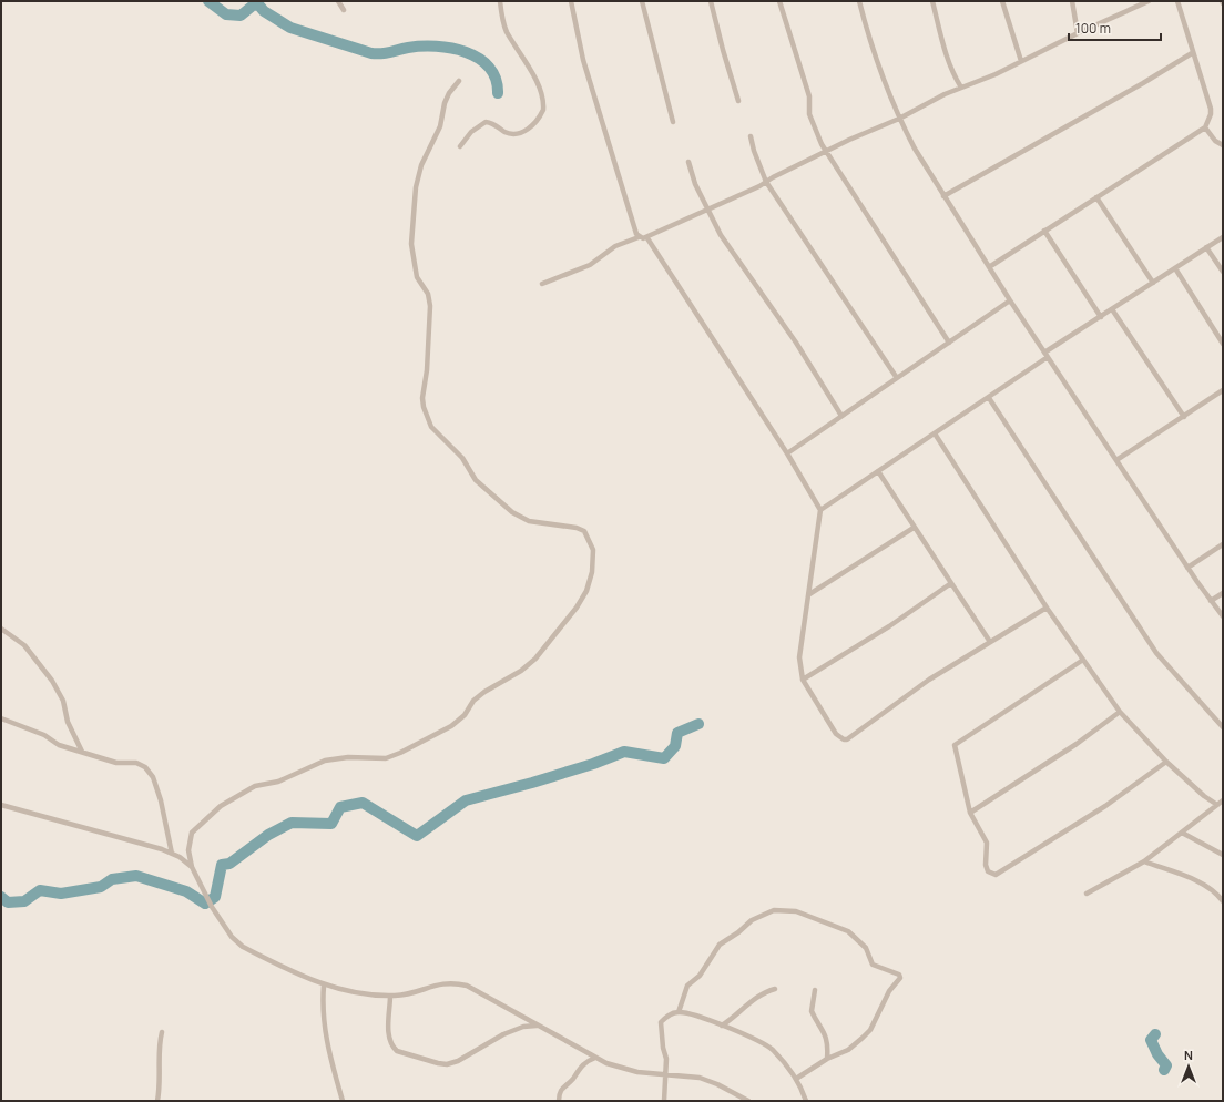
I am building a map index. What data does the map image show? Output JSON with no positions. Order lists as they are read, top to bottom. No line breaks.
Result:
{"scale_bar":"100 m","north":"top"}
